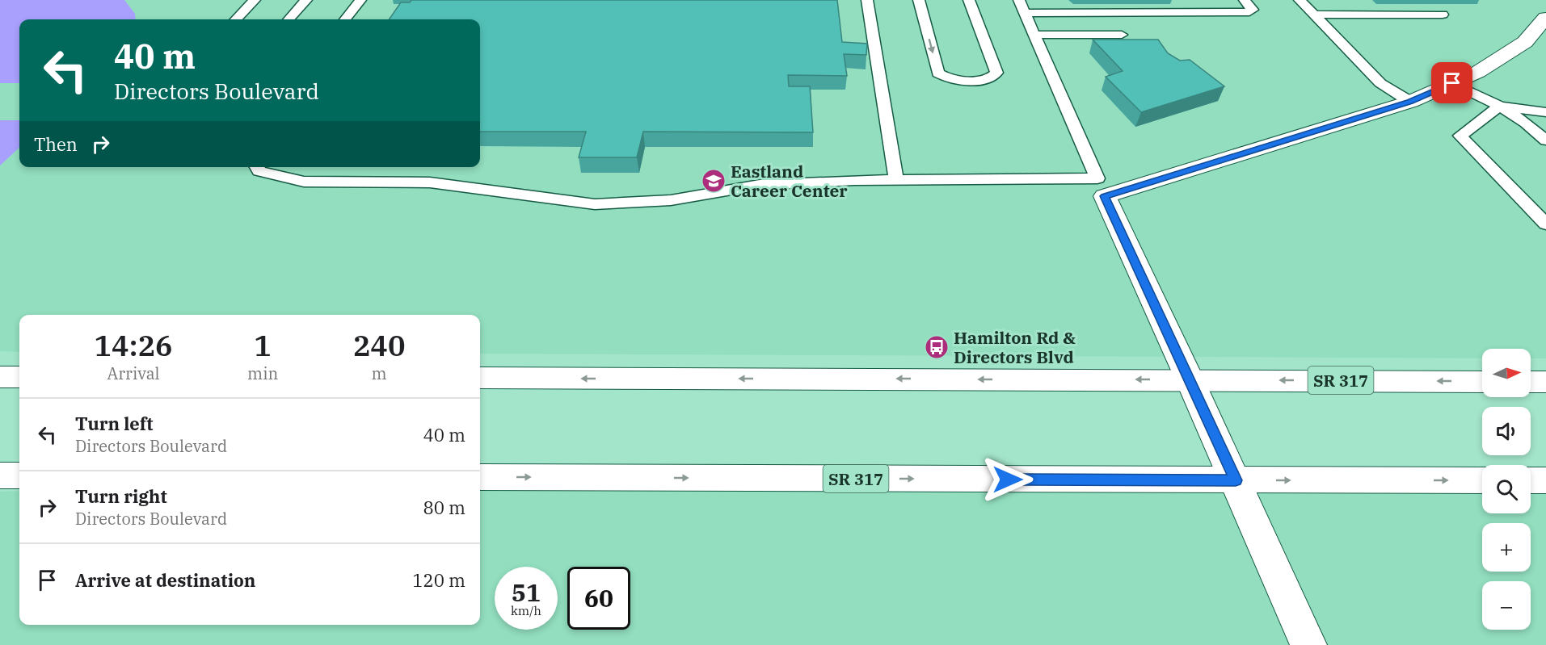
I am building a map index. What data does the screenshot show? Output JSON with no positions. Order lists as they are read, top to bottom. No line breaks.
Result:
{"streets":{"main road":["SR 317"]},"places":{"school or university":["Eastland Career Center"],"bus stop":["Hamilton Rd & Directors Blvd"]},"north":"right","page":{"turn":["40 m","Directors Boulevard"],"then":"Then","eta":["14:26","Arrival","1","min","240","m"],"map_buttons":["+","−"],"list":[{"name":"Turn left","note":"Directors Boulevard","value":"40 m"},{"name":"Turn right","note":"Directors Boulevard","value":"80 m"},{"name":"Arrive at destination","value":"120 m"}],"speed":"51 km/h","limit":"60"}}
